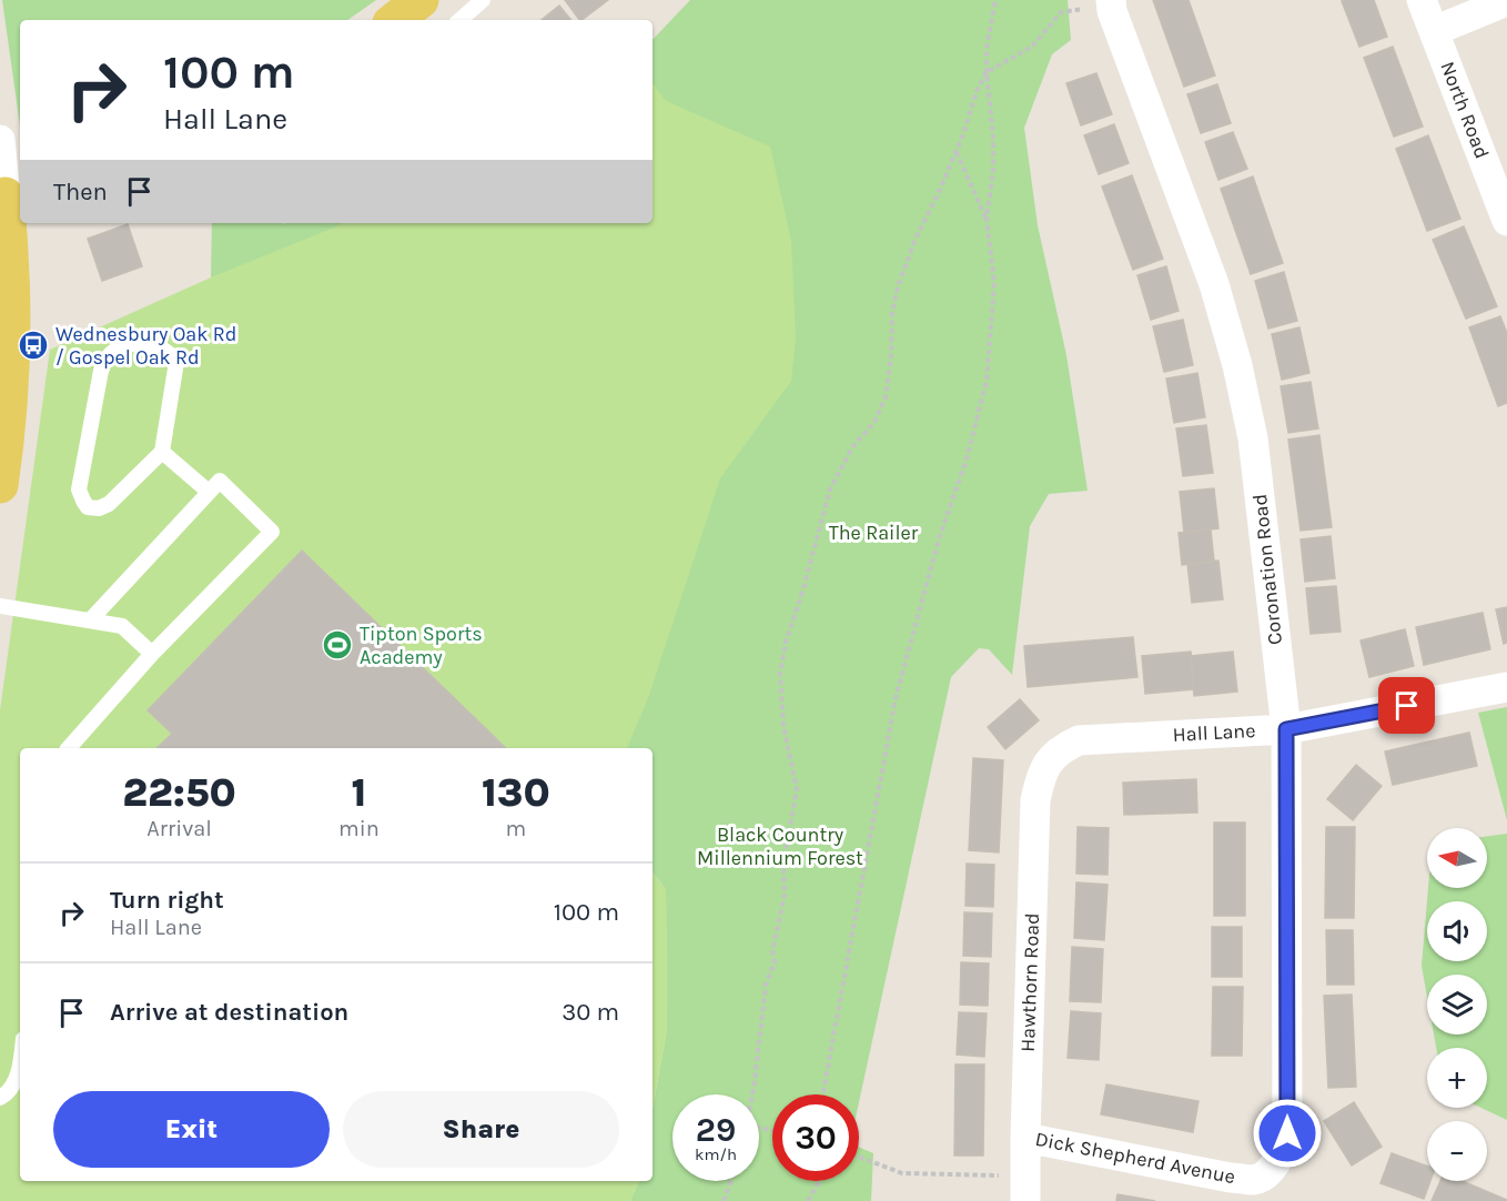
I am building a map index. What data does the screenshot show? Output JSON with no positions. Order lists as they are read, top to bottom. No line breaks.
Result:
{"streets":{"street":["North Road","Coronation Road","Hall Lane","Hawthorn Road","Dick Shepherd Avenue"]},"crossings":[["Coronation Road","Hall Lane"],["Coronation Road","Dick Shepherd Avenue"],["Hall Lane","Hawthorn Road"],["Hawthorn Road","Dick Shepherd Avenue"]],"parks":["The Railer","Black Country Millennium Forest"],"places":{"bus stop":["Wednesbury Oak Rd / Gospel Oak Rd"],"sports":["Tipton Sports Academy"]},"north":"left","page":{"turn":["100 m","Hall Lane"],"then":"Then","eta":["22:50","Arrival","1","min","130","m"],"map_buttons":["+","−"],"list":[{"name":"Turn right","note":"Hall Lane","value":"100 m"},{"name":"Arrive at destination","value":"30 m"}],"buttons":["Exit","Share"],"speed":"29 km/h","limit":"30"}}
